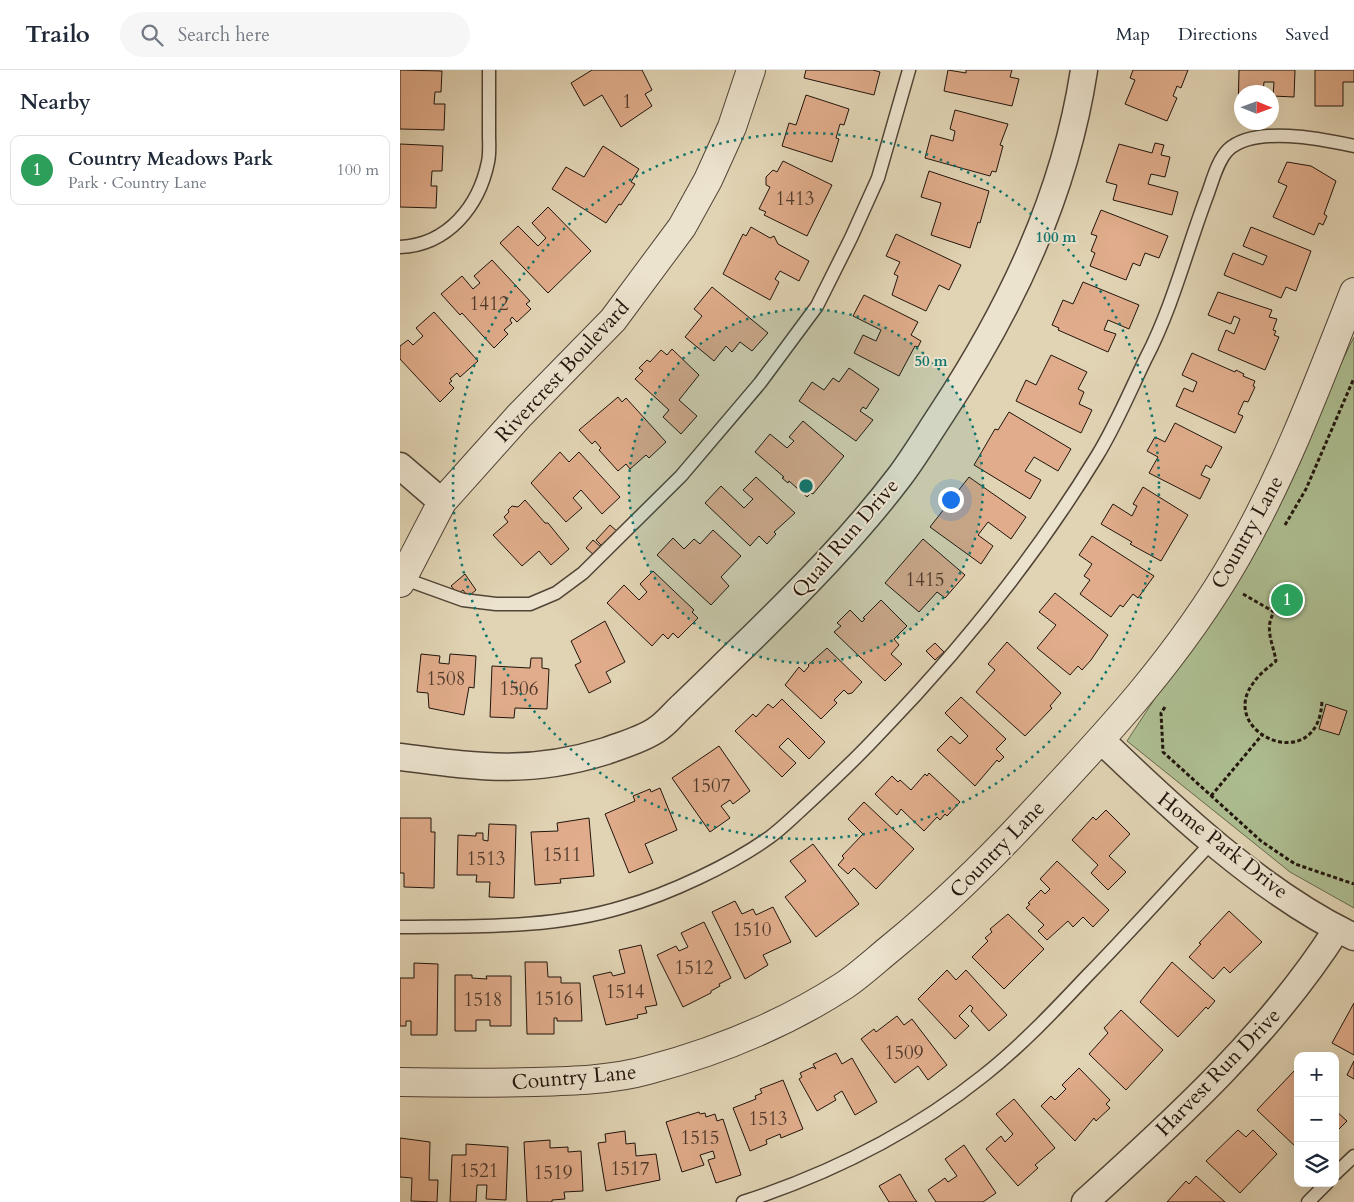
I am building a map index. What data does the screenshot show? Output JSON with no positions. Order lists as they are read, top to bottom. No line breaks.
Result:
{"streets":{"street":["Rivercrest Boulevard","Country Lane","Quail Run Drive","Home Park Drive","Harvest Run Drive"]},"crossings":[["Country Lane","Home Park Drive"],["Home Park Drive","Harvest Run Drive"]],"house_numbers":["1","1413","1412","1415","1508","1506","1507","1511","1513","1510","1512","1514","1516","1518","1509","1513","1515","1517","1521","1519"],"north":"right","page":{"header":"Trailo","search":"Search here","nav":["Map","Directions","Saved"],"heading":"Nearby","list":[{"mark":"1","name":"Country Meadows Park","note":"Park · Country Lane","value":"100 m"}],"pins":"1","map_buttons":["+","−"]},"rings":["100 m","50 m"]}
